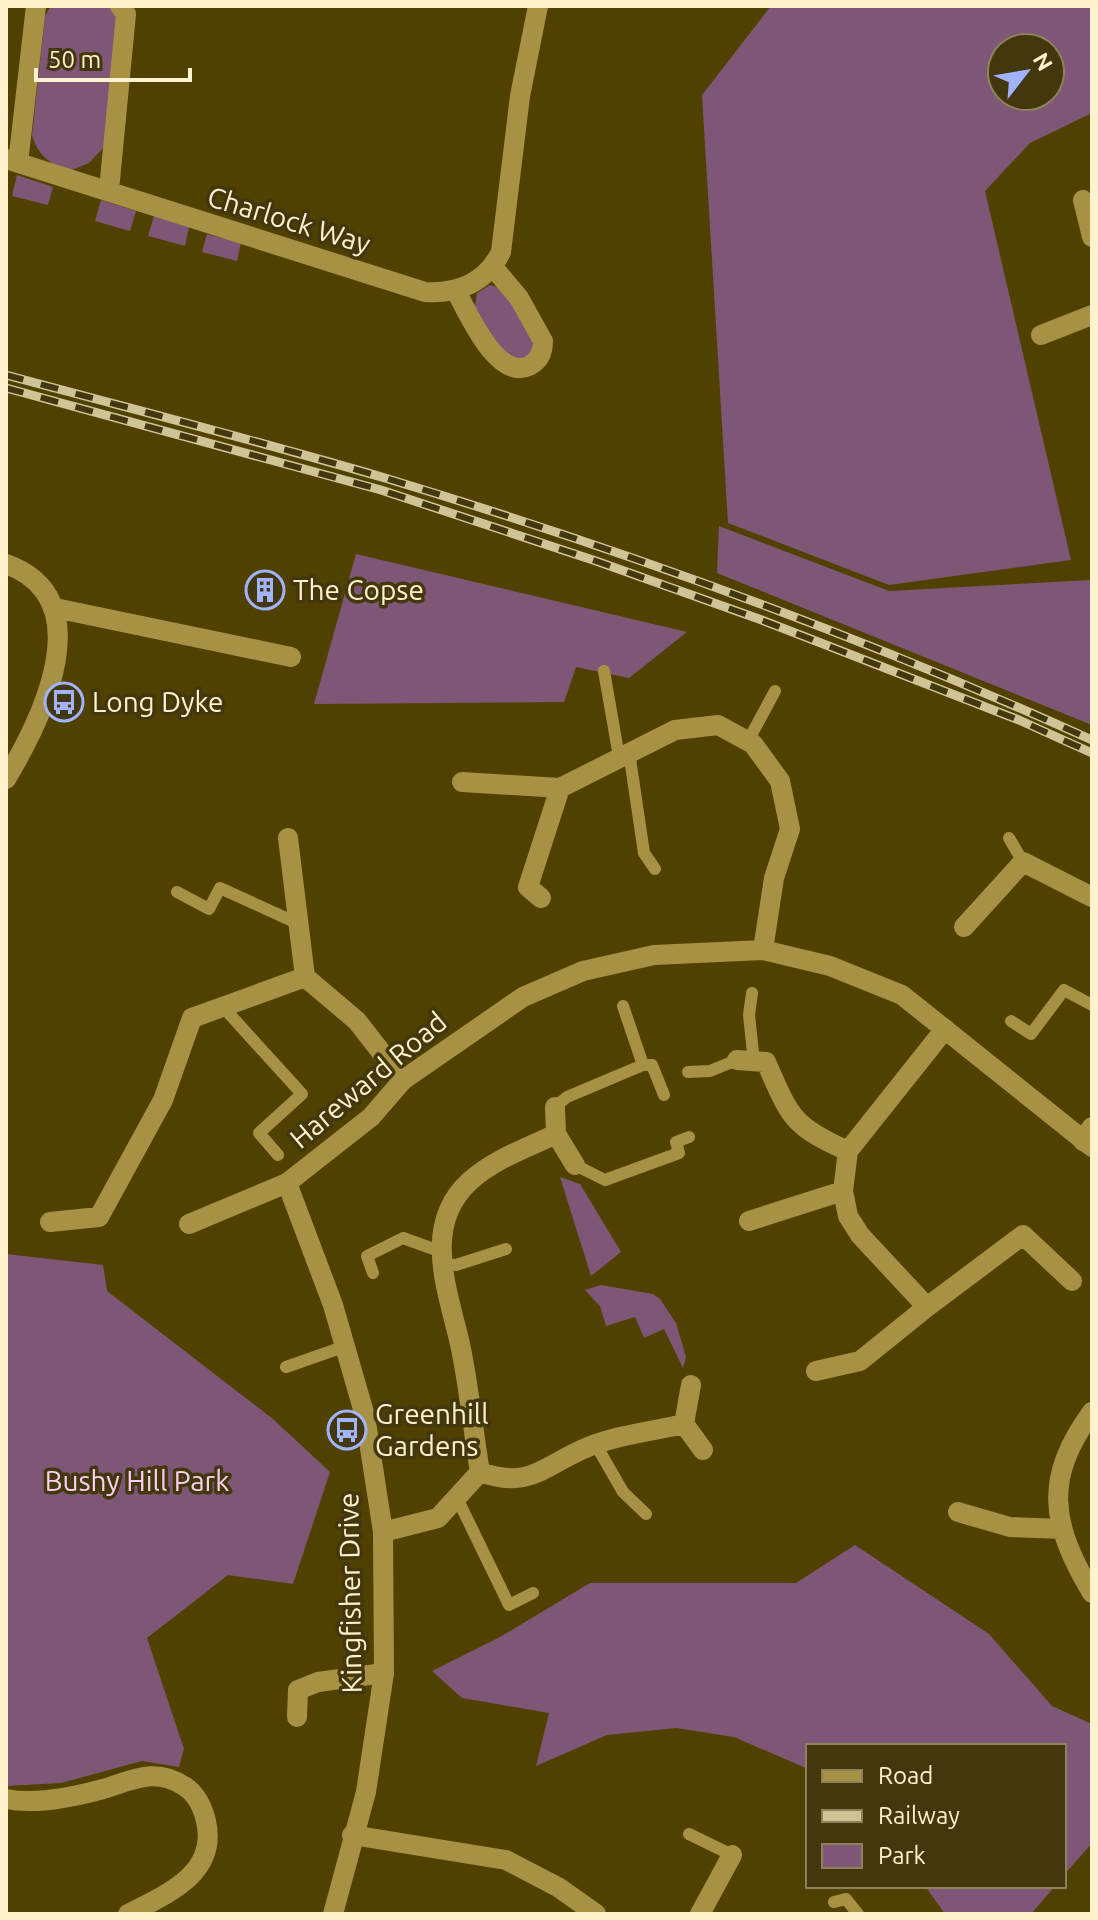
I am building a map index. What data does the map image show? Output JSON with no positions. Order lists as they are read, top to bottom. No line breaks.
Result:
{"streets":{"street":["Charlock Way","Hareward Road","Kingfisher Drive"]},"crossings":[["Hareward Road","Kingfisher Drive"]],"parks":["Bushy Hill Park"],"places":{"building":["The Copse"],"bus stop":["Long Dyke","Greenhill Gardens"]},"legend":["Road","Railway","Park"],"scale_bar":"50 m","north":"top right"}
